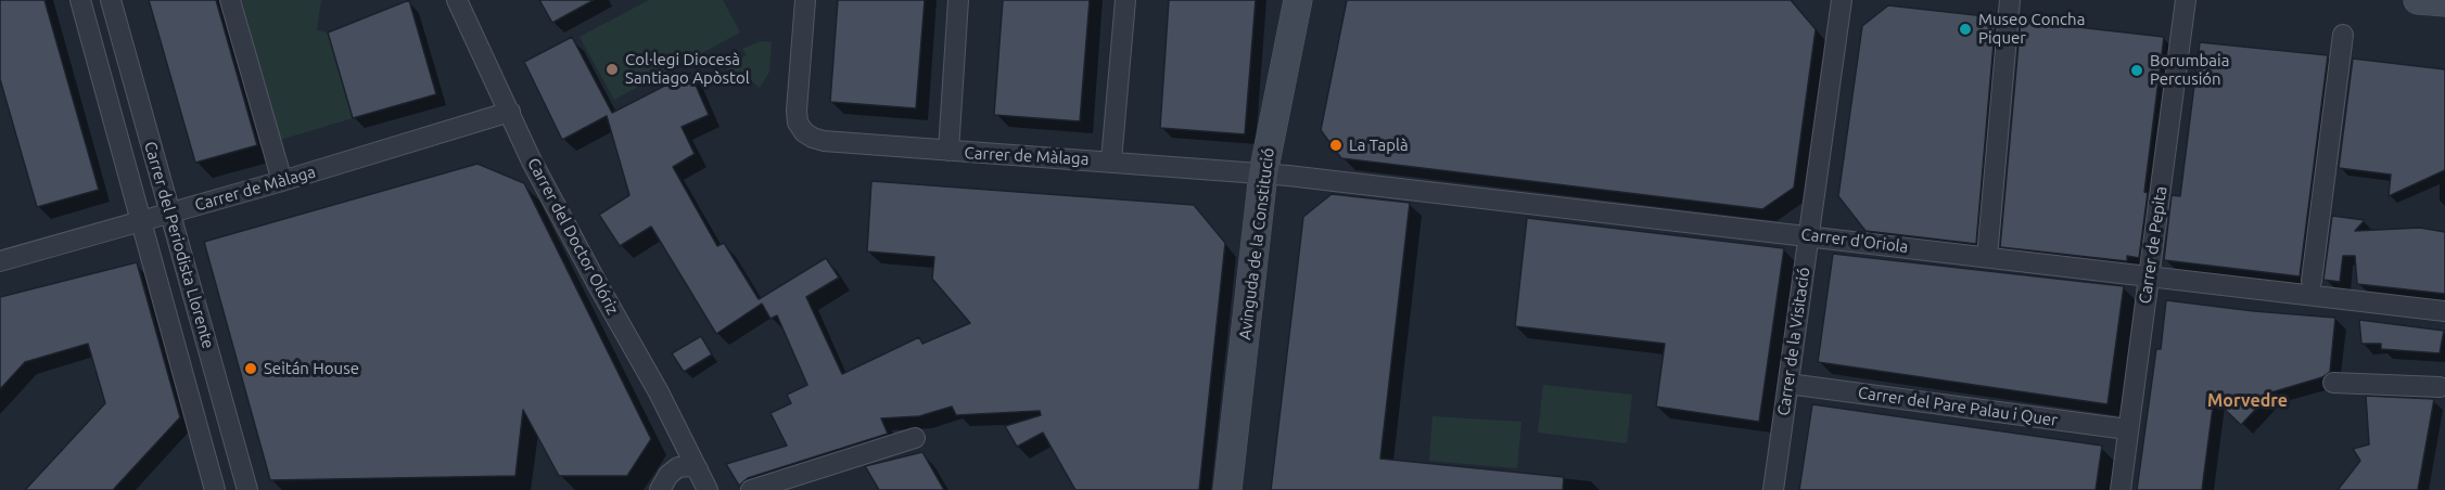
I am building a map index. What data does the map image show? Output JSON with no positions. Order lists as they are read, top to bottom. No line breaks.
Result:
{"streets":{"main road":["Avinguda de la Constitució"],"street":["Carrer de Màlaga","Carrer del Doctor Olóriz","Carrer d'Oriola","Carrer del Periodista Llorente","Carrer de Pepita","Carrer de la Visitació","Carrer del Pare Palau i Quer"]},"crossings":[["Carrer de Màlaga","Carrer del Doctor Olóriz"],["Carrer de Màlaga","Carrer d'Oriola"],["Carrer de Màlaga","Avinguda de la Constitució"],["Carrer de Màlaga","Carrer del Periodista Llorente"],["Carrer d'Oriola","Avinguda de la Constitució"],["Carrer d'Oriola","Carrer de Pepita"],["Carrer d'Oriola","Carrer de la Visitació"],["Carrer de Pepita","Carrer del Pare Palau i Quer"],["Carrer de la Visitació","Carrer del Pare Palau i Quer"]],"districts":["Morvedre"],"places":["Museo Concha Piquer","Col·legi Diocesà Santiago Apòstol","Borumbaia Percusión","La Taplà","Seitán House"]}
